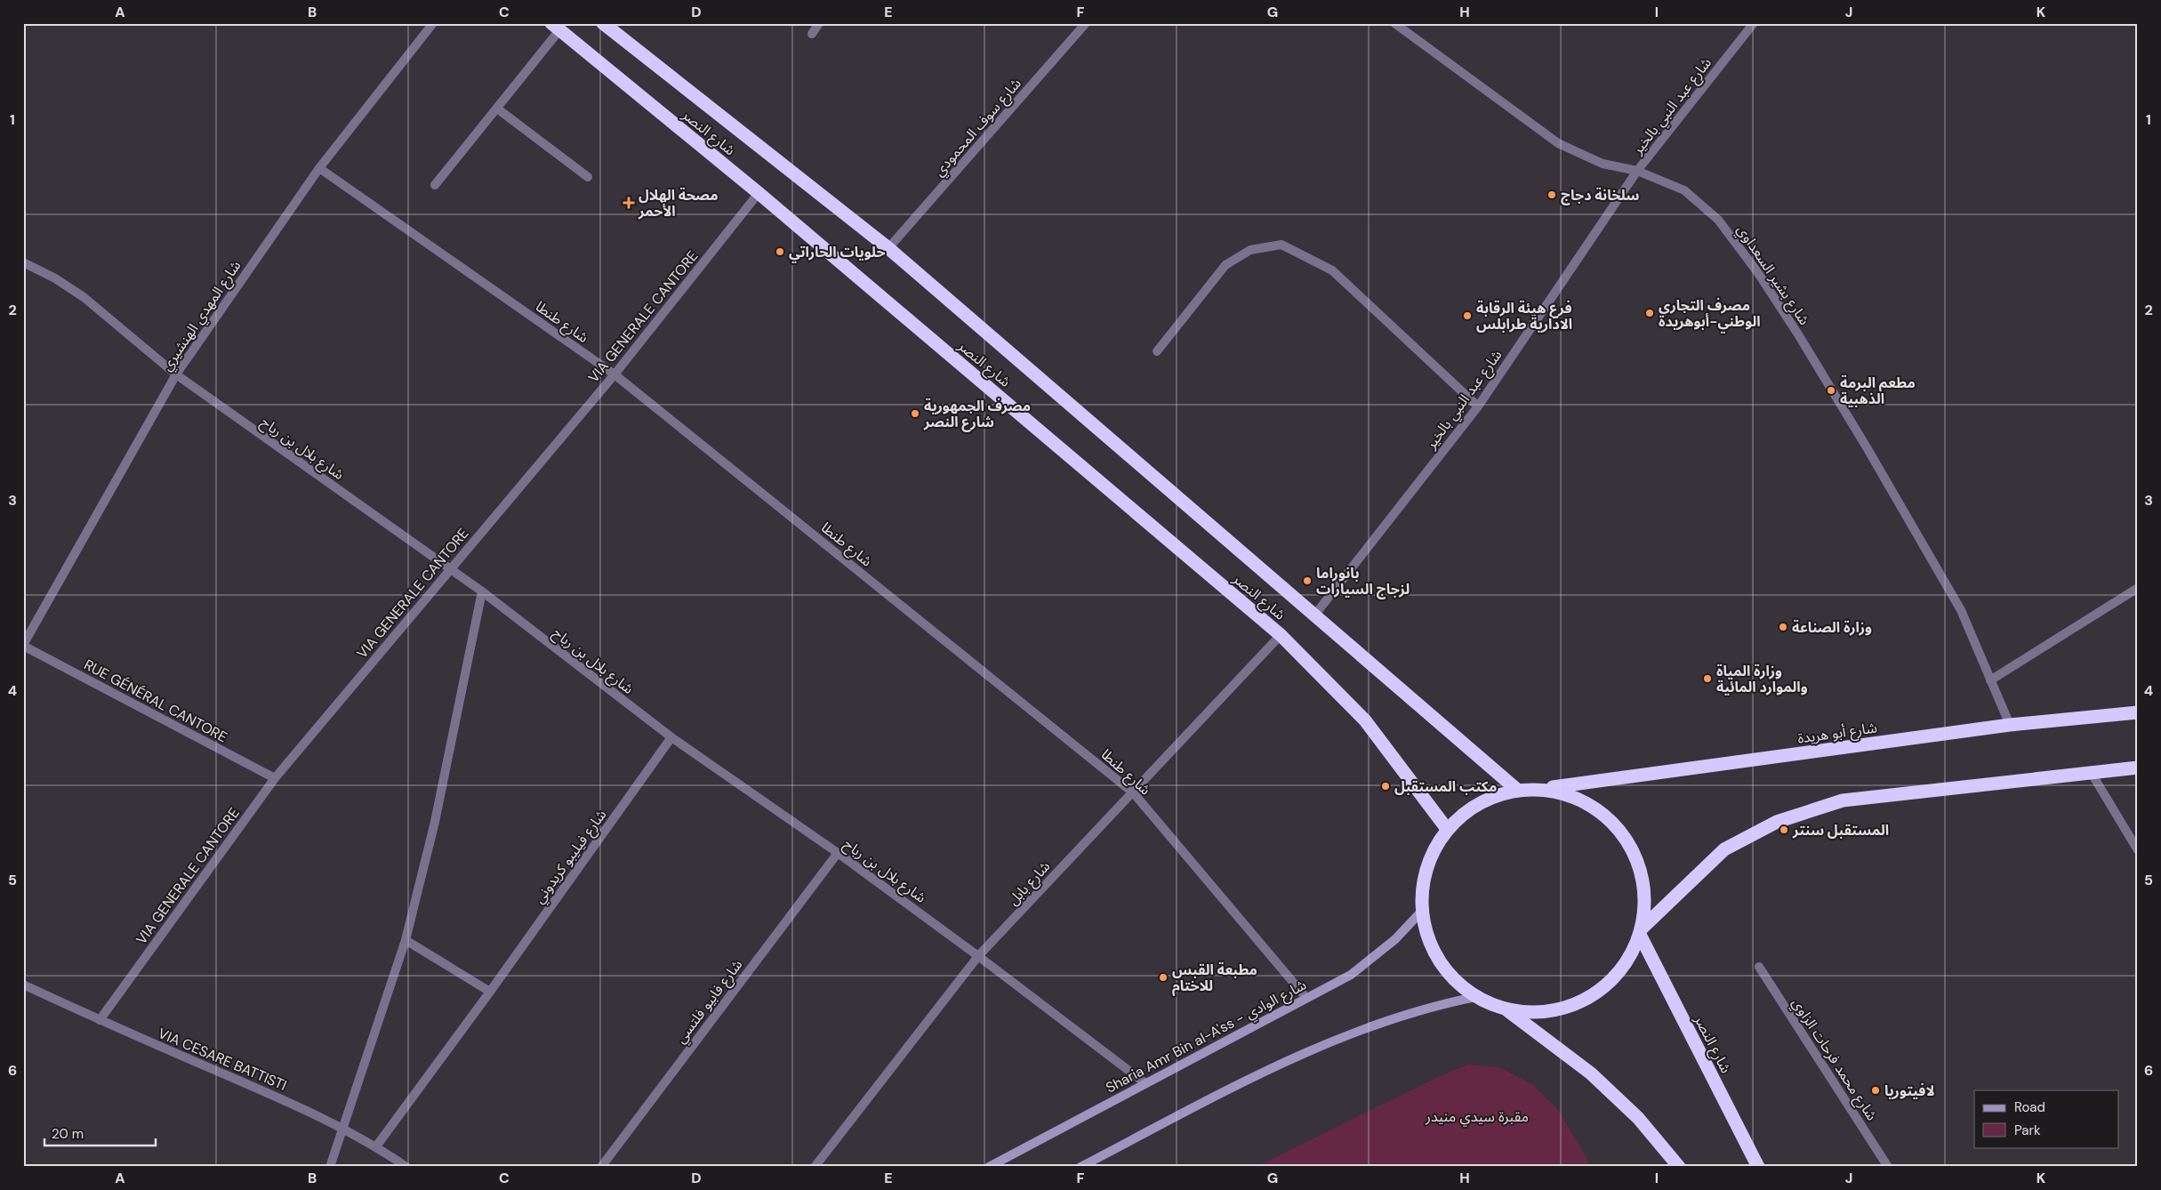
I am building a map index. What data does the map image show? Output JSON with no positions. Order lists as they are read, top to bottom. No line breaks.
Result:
{"streets":{"highway":["شارع النصر","شارع أبو هريدة"],"main road":["Sharia Amr Bin al-A'ss - شارع الوادي"],"street":["شارع عبد النبي بالخير","شارع سوف المحمودي","شارع بشير السعداوي","شارع المهدي الهنشيري","VIA GENERALE CANTORE","شارع طنطا","شارع بلال بن رباح","RUE GÉNÉRAL CANTORE","شارع فيليبو كريدوني","شارع بابل","شارع فابيو فلتسي","VIA CESARE BATTISTI","شارع محمد فرحات الزاوي"]},"crossings":[["شارع عبد النبي بالخير","شارع النصر"],["شارع عبد النبي بالخير","شارع بشير السعداوي"],["شارع سوف المحمودي","شارع النصر"],["شارع النصر","VIA GENERALE CANTORE"],["شارع النصر","شارع بابل"],["شارع بشير السعداوي","شارع أبو هريدة"],["شارع المهدي الهنشيري","شارع طنطا"],["شارع المهدي الهنشيري","شارع بلال بن رباح"],["شارع المهدي الهنشيري","RUE GÉNÉRAL CANTORE"],["VIA GENERALE CANTORE","شارع طنطا"],["VIA GENERALE CANTORE","شارع بلال بن رباح"],["VIA GENERALE CANTORE","RUE GÉNÉRAL CANTORE"],["VIA GENERALE CANTORE","VIA CESARE BATTISTI"],["شارع طنطا","شارع بابل"],["شارع طنطا","Sharia Amr Bin al-A'ss - شارع الوادي"],["شارع بلال بن رباح","شارع فيليبو كريدوني"],["شارع بلال بن رباح","شارع بابل"],["شارع بلال بن رباح","شارع فابيو فلتسي"],["شارع بلال بن رباح","Sharia Amr Bin al-A'ss - شارع الوادي"],["شارع فيليبو كريدوني","VIA CESARE BATTISTI"]],"parks":["مقبرة سيدي منيدر"],"places":{"other":["سلخانة دجاج","حلويات الحاراتي","مصرف التجاري الوطني-أبوهريدة","فرع هيئة الرقابة الادارية طرابلس","مطعم البرمة الذهبية","مصرف الجمهورية شارع النصر","بانوراما لزجاج السيارات","وزارة الصناعة","وزارة المياة والموارد المائية","مكتب المستقبل","المستقبل سنتر","مطبعة القبس للاختام","لافيتوريا"],"health":["مصحة الهلال الأحمر"]},"legend":["Road","Park"],"scale_bar":"20 m","grid":{"columns":["A","B","C","D","E","F","G","H","I","J","K"],"rows":["1","2","3","4","5","6"]}}
